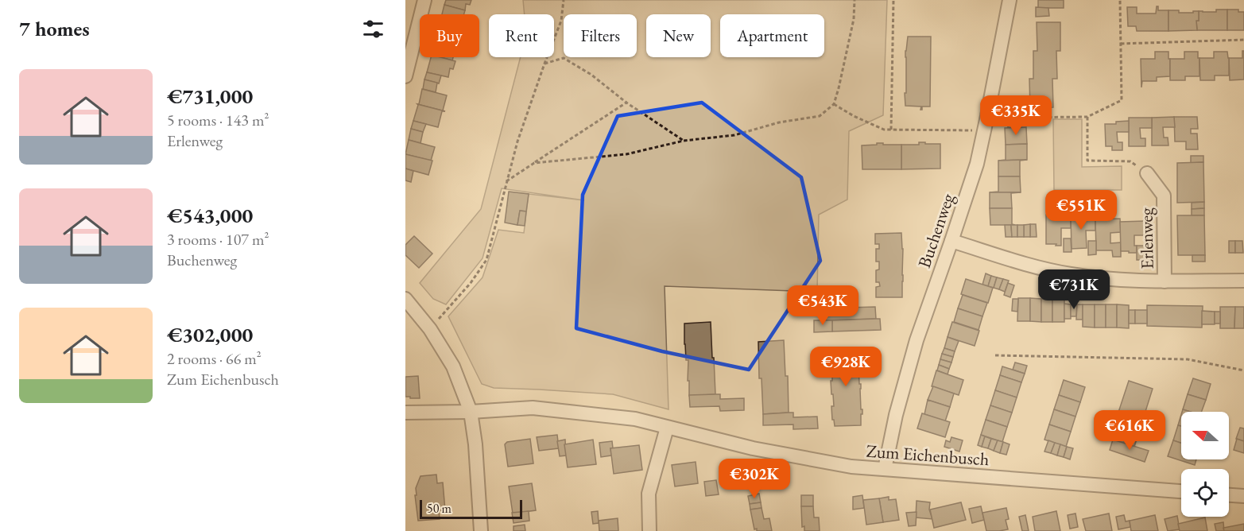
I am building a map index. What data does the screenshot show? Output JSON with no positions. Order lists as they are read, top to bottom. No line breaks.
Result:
{"streets":{"street":["Buchenweg","Erlenweg","Zum Eichenbusch"]},"crossings":[["Buchenweg","Erlenweg"],["Buchenweg","Zum Eichenbusch"]],"scale_bar":"50 m","north":"left","page":{"heading":"7 homes","chip":["Buy","Rent","Filters","New","Apartment"],"list":[{"name":"€731,000","note":"5 rooms · 143 m² · Erlenweg"},{"name":"€543,000","note":"3 rooms · 107 m² · Buchenweg"},{"name":"€302,000","note":"2 rooms · 66 m² · Zum Eichenbusch"}],"price":["€335K","€551K","€731K","€543K","€928K","€616K","€302K"],"scale":"50 m"}}
